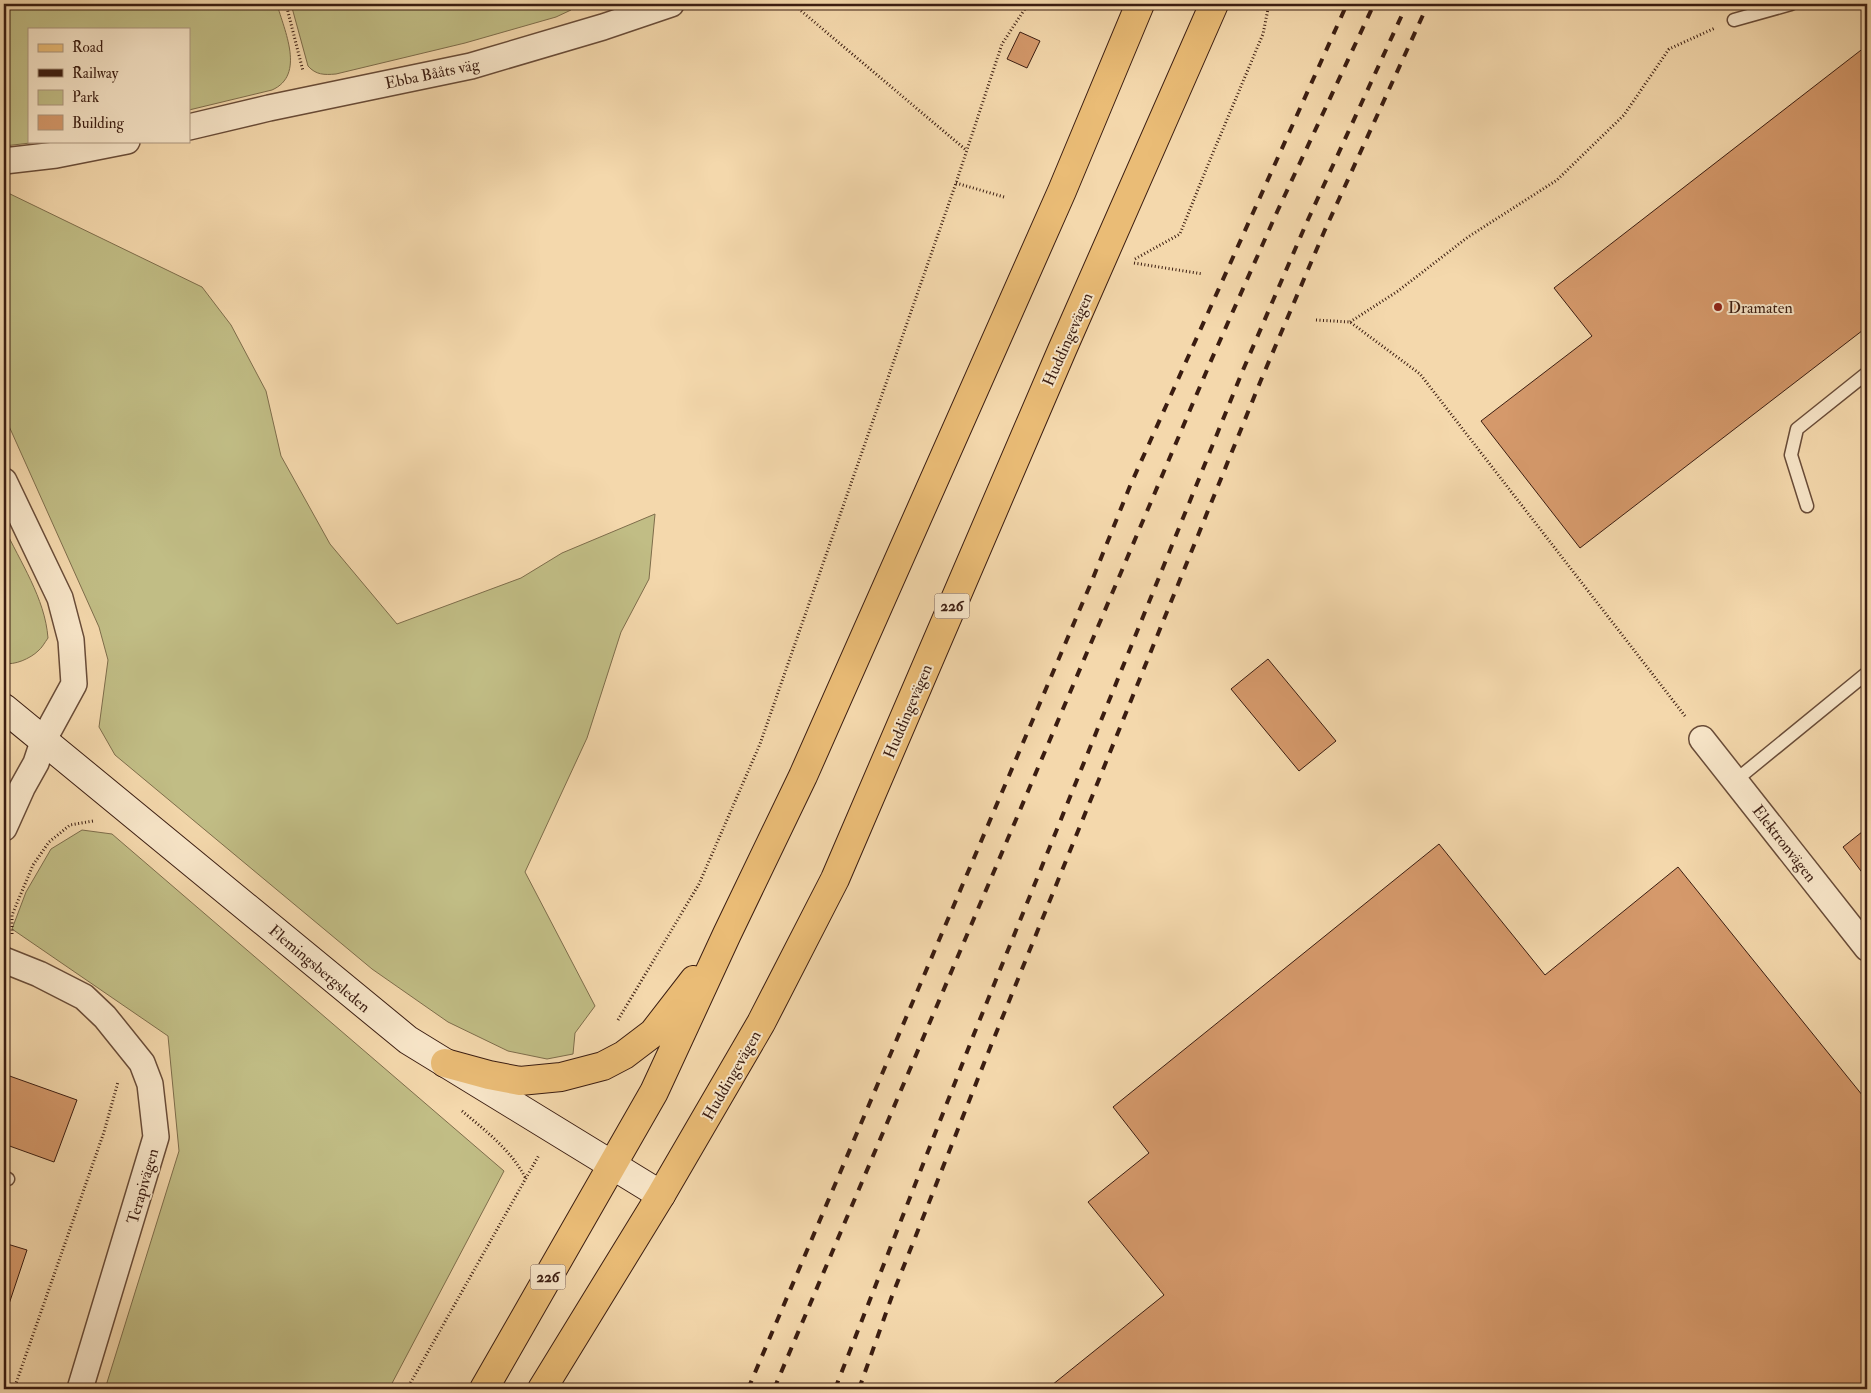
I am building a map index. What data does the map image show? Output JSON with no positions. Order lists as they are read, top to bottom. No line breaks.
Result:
{"streets":{"main road":["Huddingevägen","226"],"street":["Ebba Bååts väg","Elektronvägen","Flemingsbergsleden","Terapivägen"]},"crossings":[["Huddingevägen","Flemingsbergsleden"],["226","Flemingsbergsleden"]],"places":["Dramaten"],"legend":["Road","Railway","Park","Building"]}
